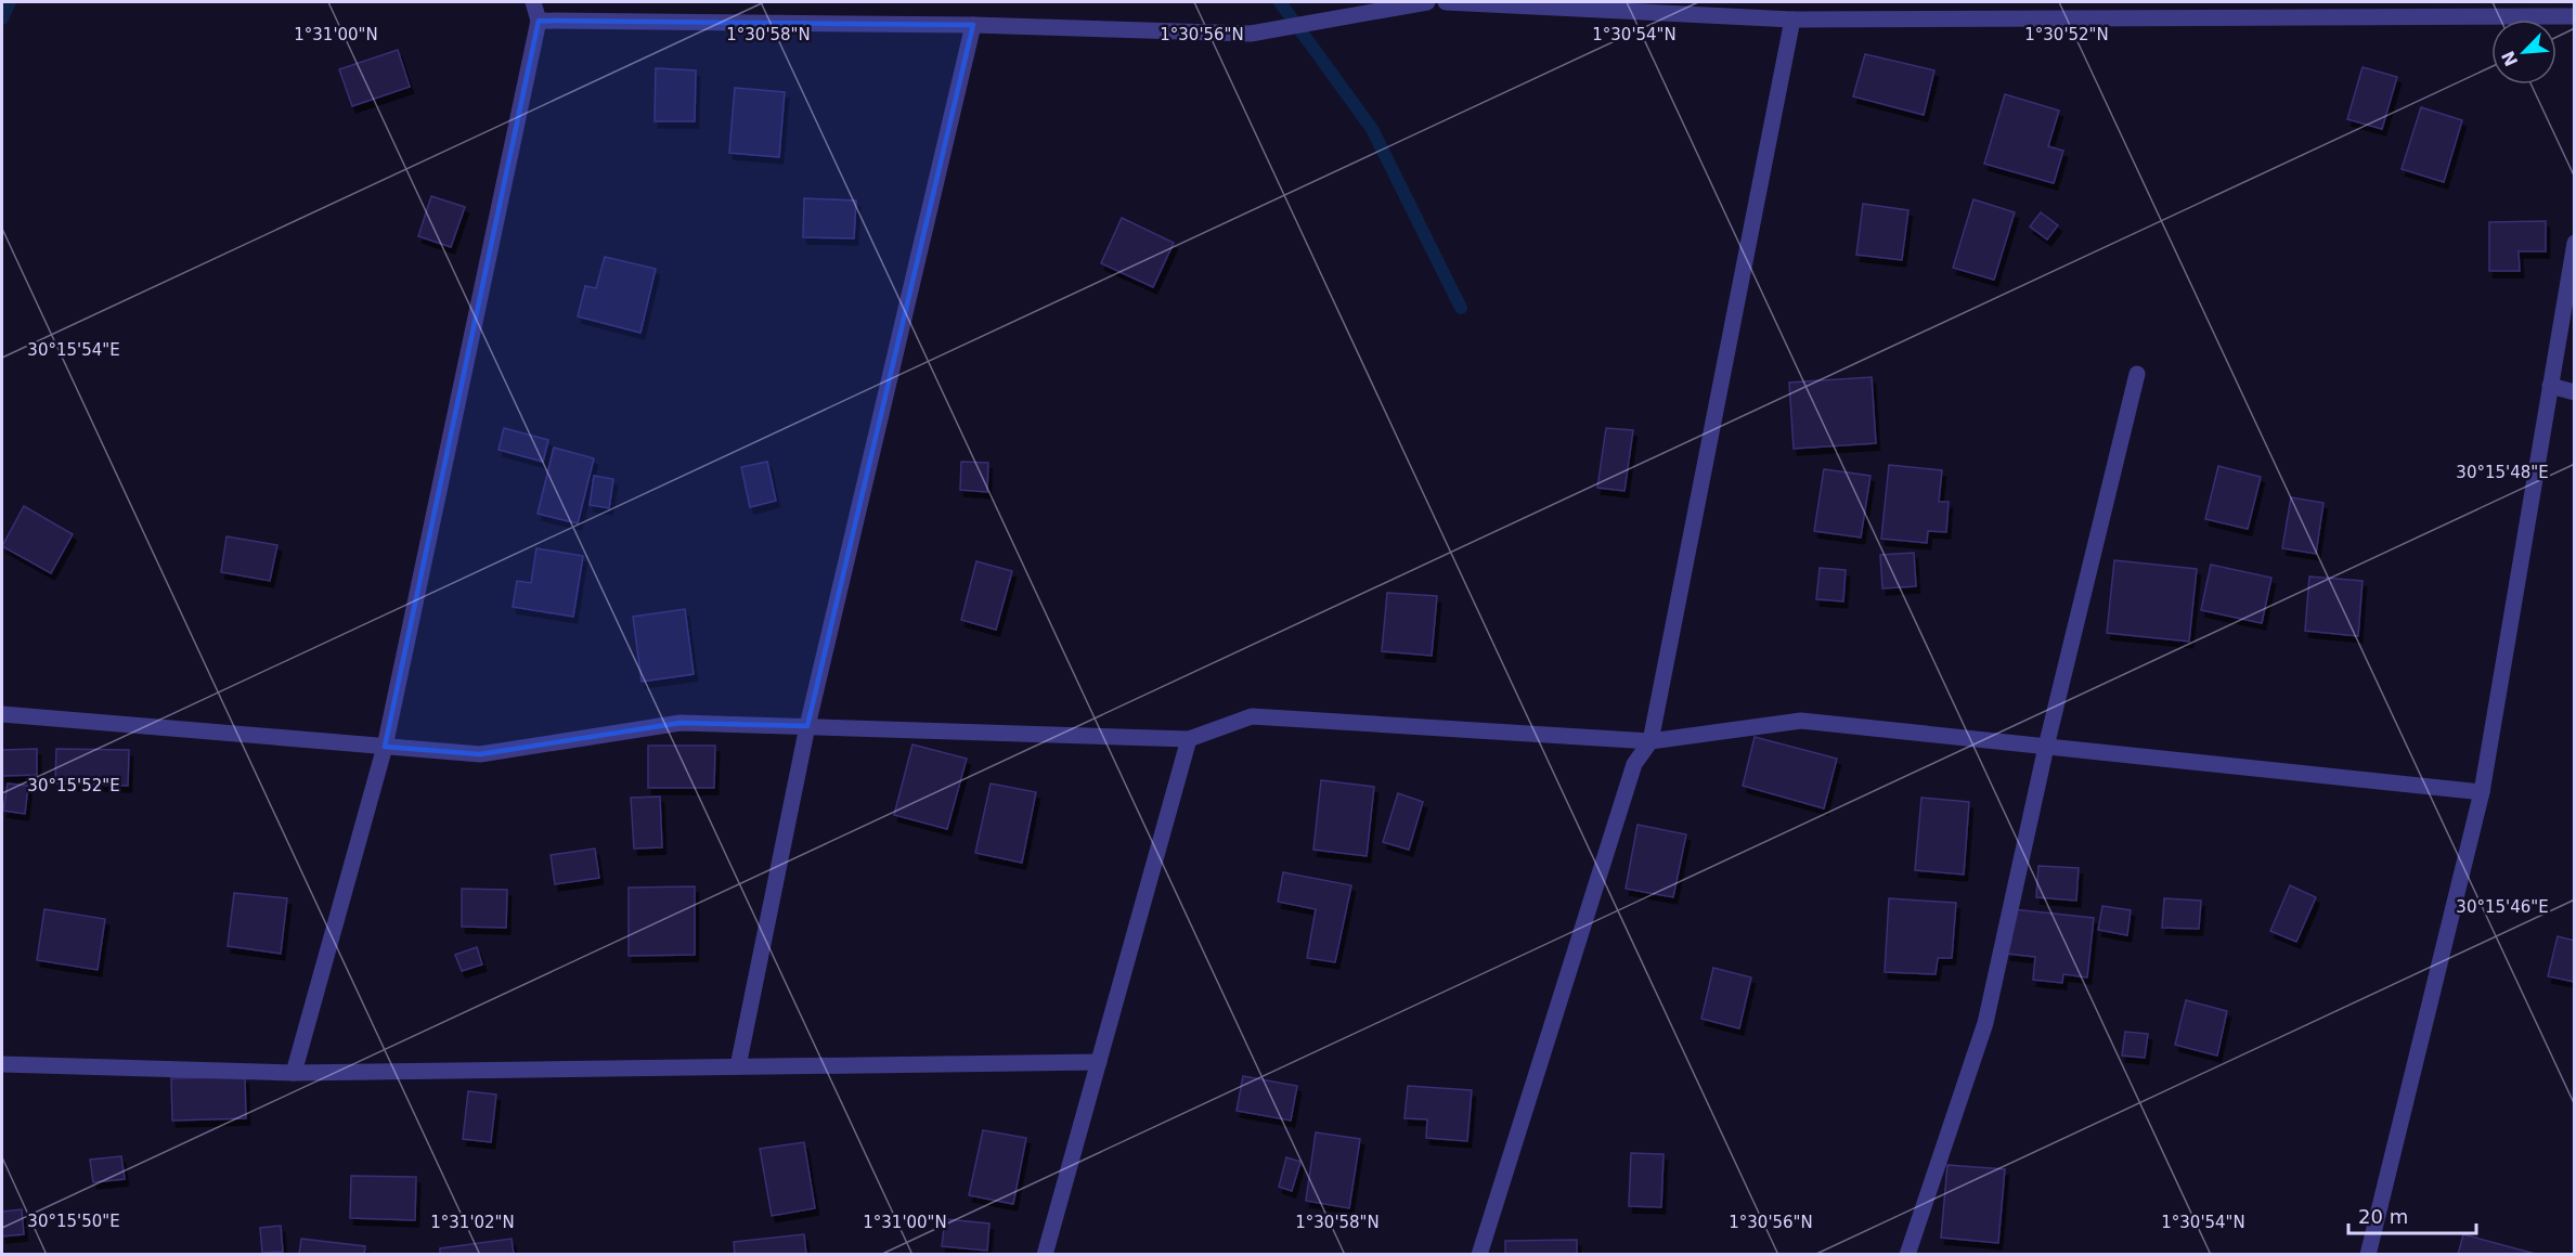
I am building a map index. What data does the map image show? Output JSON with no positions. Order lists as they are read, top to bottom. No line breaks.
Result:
{"scale_bar":"20 m","north":"bottom left","coordinates":["1°30'52\"N","1°31'00\"N","1°30'58\"N","1°30'56\"N","1°30'54\"N","30°15'54\"E","30°15'48\"E","30°15'52\"E","30°15'46\"E","30°15'50\"E","1°31'02\"N"]}
